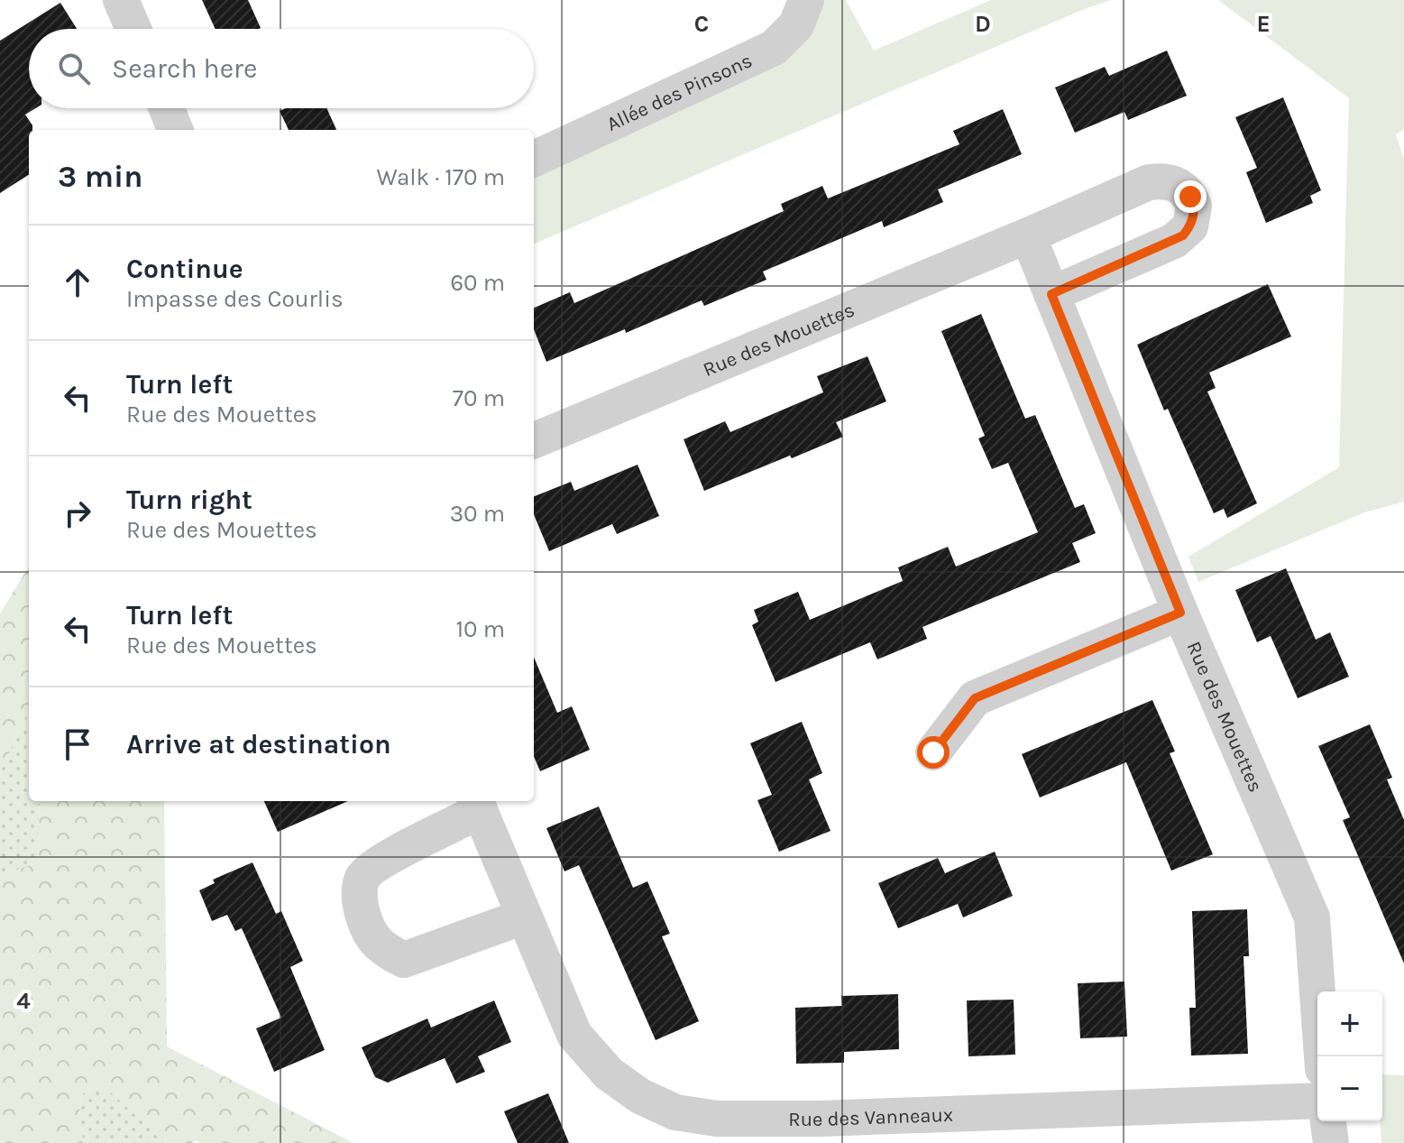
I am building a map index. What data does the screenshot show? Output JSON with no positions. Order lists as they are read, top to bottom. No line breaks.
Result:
{"streets":{"street":["Allée des Pinsons","Rue des Mouettes","Rue des Vanneaux"]},"page":{"search":"Search here","heading":["3 min","Walk · 170 m"],"list":[["Continue","Impasse des Courlis","60 m"],["Turn left","Rue des Mouettes","70 m"],["Turn right","Rue des Mouettes","30 m"],["Turn left","Rue des Mouettes","10 m"],"Arrive at destination"],"map_buttons":["+","−"]},"grid":{"columns":["C","D","E"],"rows":["4"]}}
